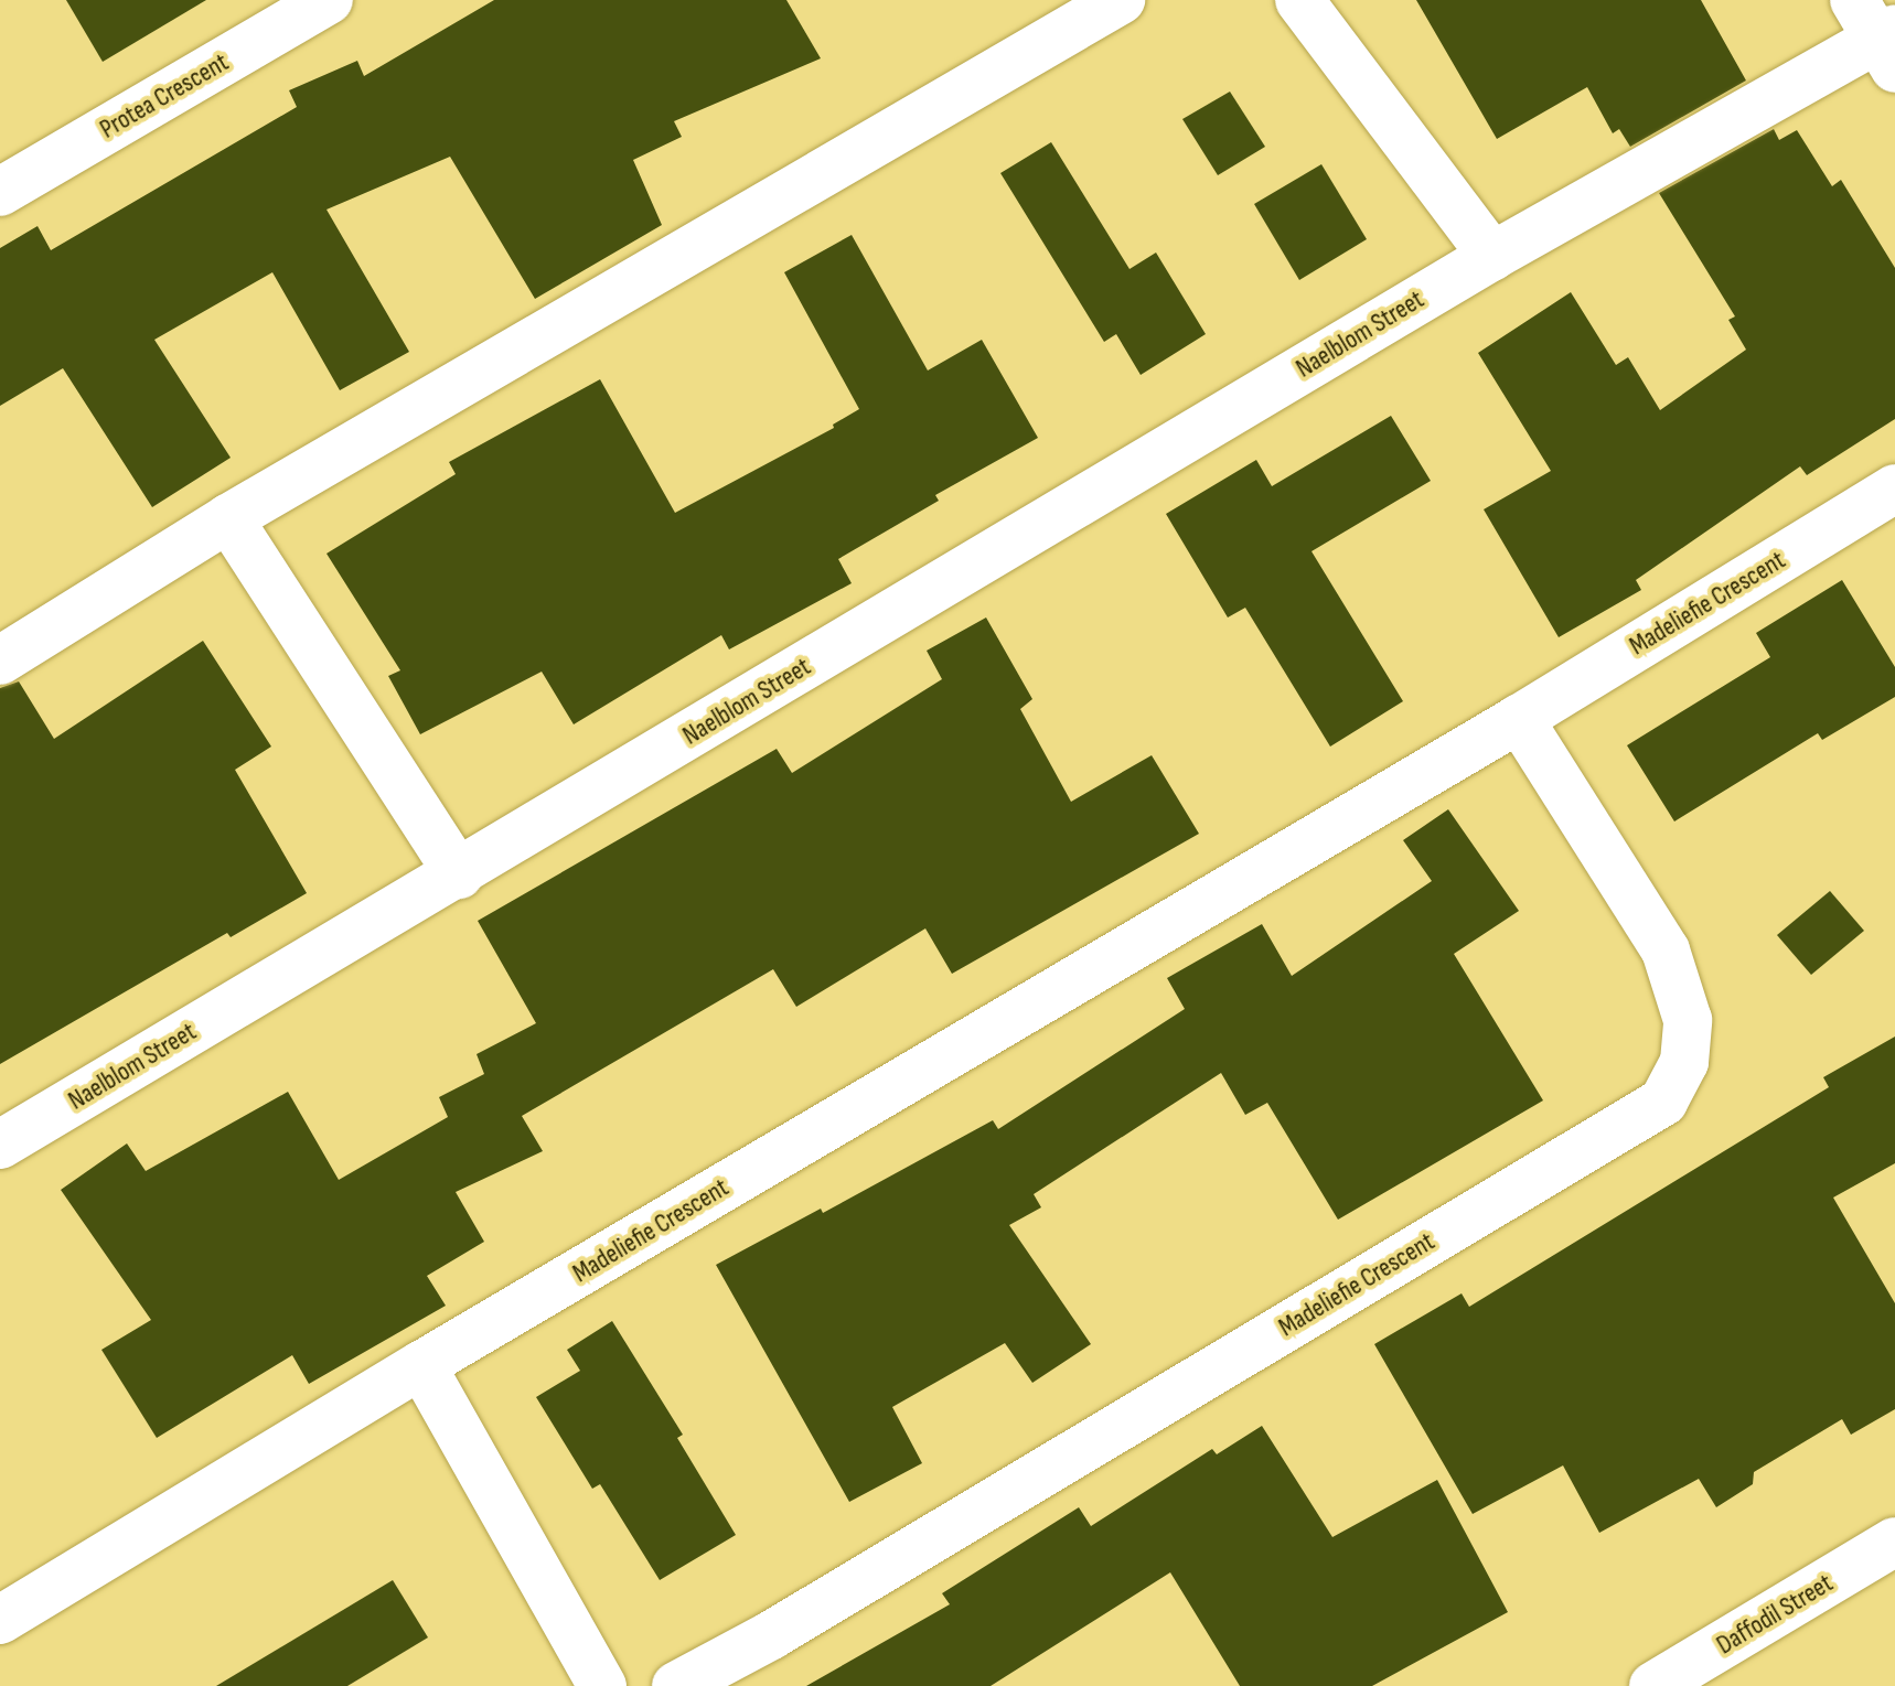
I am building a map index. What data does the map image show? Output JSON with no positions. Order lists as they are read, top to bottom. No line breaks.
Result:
{"streets":{"street":["Protea Crescent","Naelblom Street","Madeliefie Crescent","Daffodil Street"]}}
